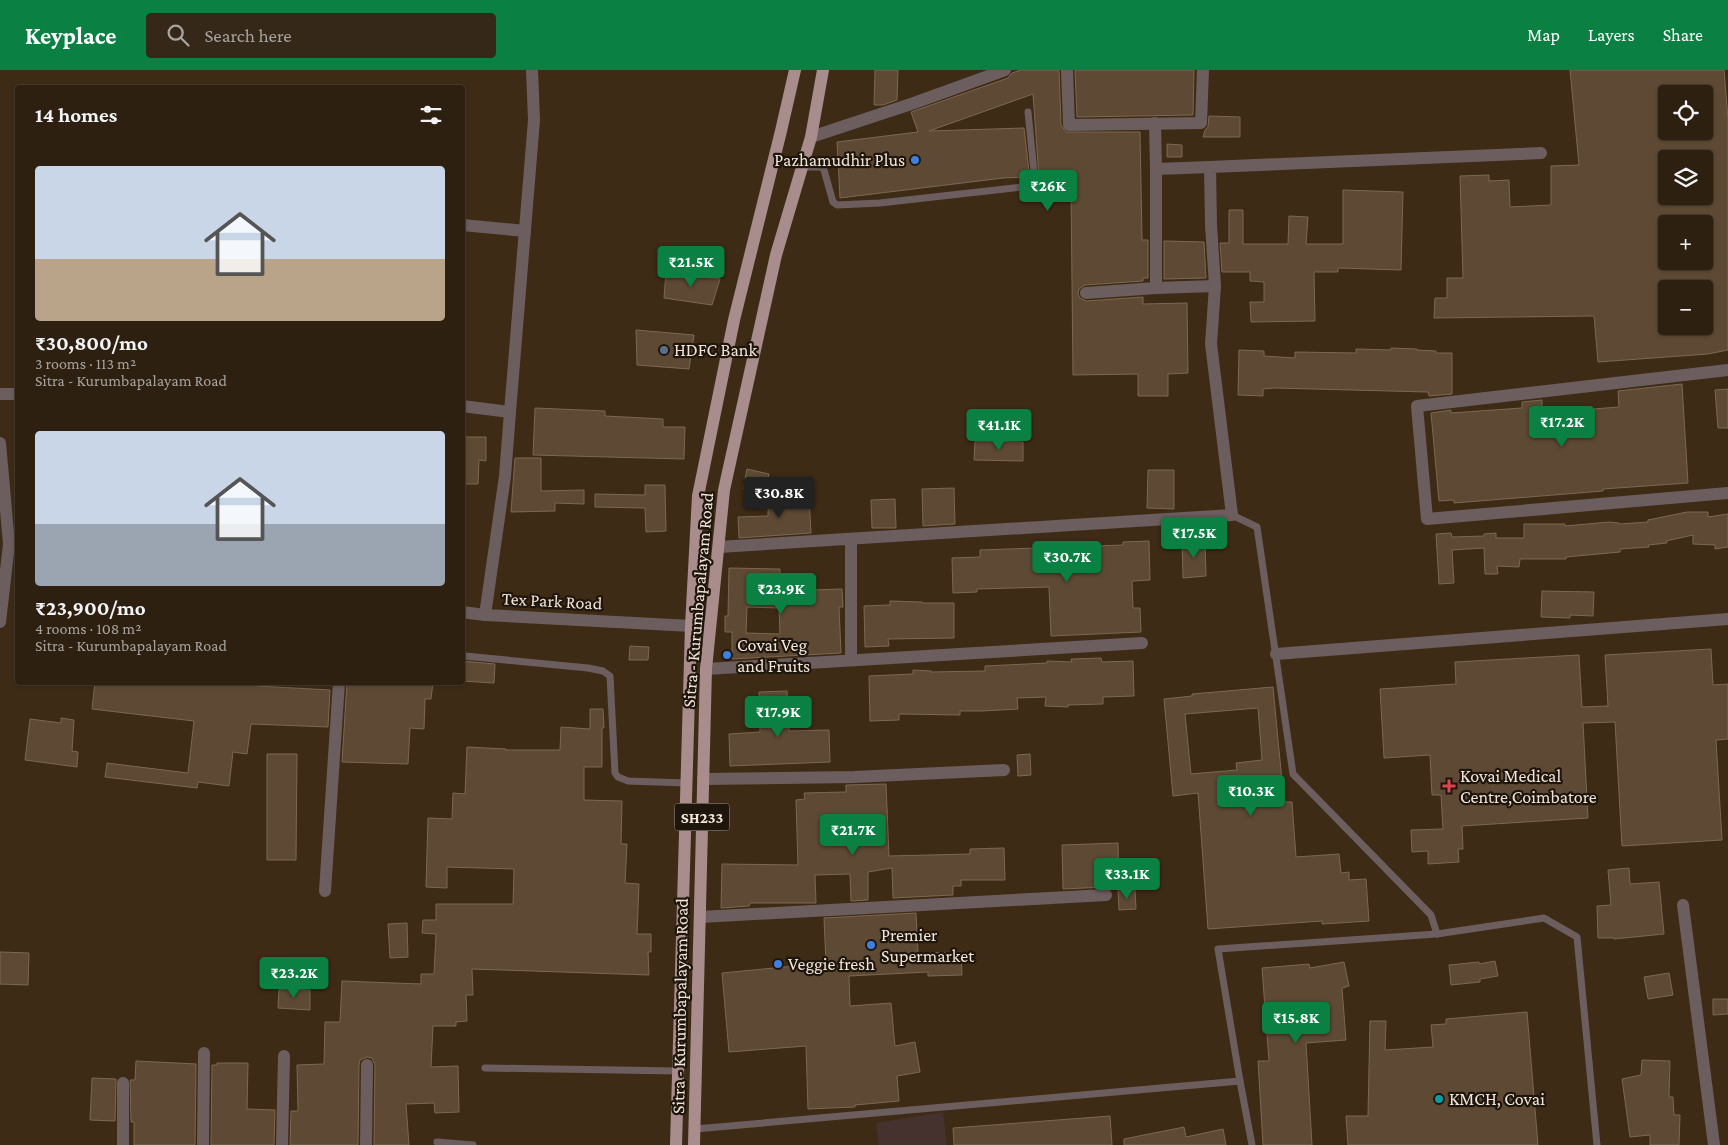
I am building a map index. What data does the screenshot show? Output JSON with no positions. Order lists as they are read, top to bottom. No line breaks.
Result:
{"streets":{"main road":["Sitra - Kurumbapalayam Road","SH233"],"street":["Tex Park Road"]},"crossings":[["Sitra - Kurumbapalayam Road","Tex Park Road"]],"places":{"other":["Pazhamudhir Plus","HDFC Bank","Covai Veg and Fruits","Premier Supermarket","Veggie fresh","KMCH, Covai"],"health":["Kovai Medical Centre,Coimbatore"]},"page":{"header":"Keyplace","search":"Search here","nav":["Map","Layers","Share"],"map_buttons":["+","−"],"heading":"14 homes","list":[{"name":"₹30,800/mo","note":"3 rooms · 113 m² · Sitra - Kurumbapalayam Road"},{"name":"₹23,900/mo","note":"4 rooms · 108 m² · Sitra - Kurumbapalayam Road"}],"price":["₹26K","₹21.5K","₹17.2K","₹41.1K","₹30.8K","₹17.5K","₹30.7K","₹23.9K","₹17.9K","₹10.3K","₹21.7K","₹33.1K","₹23.2K","₹15.8K"]}}
